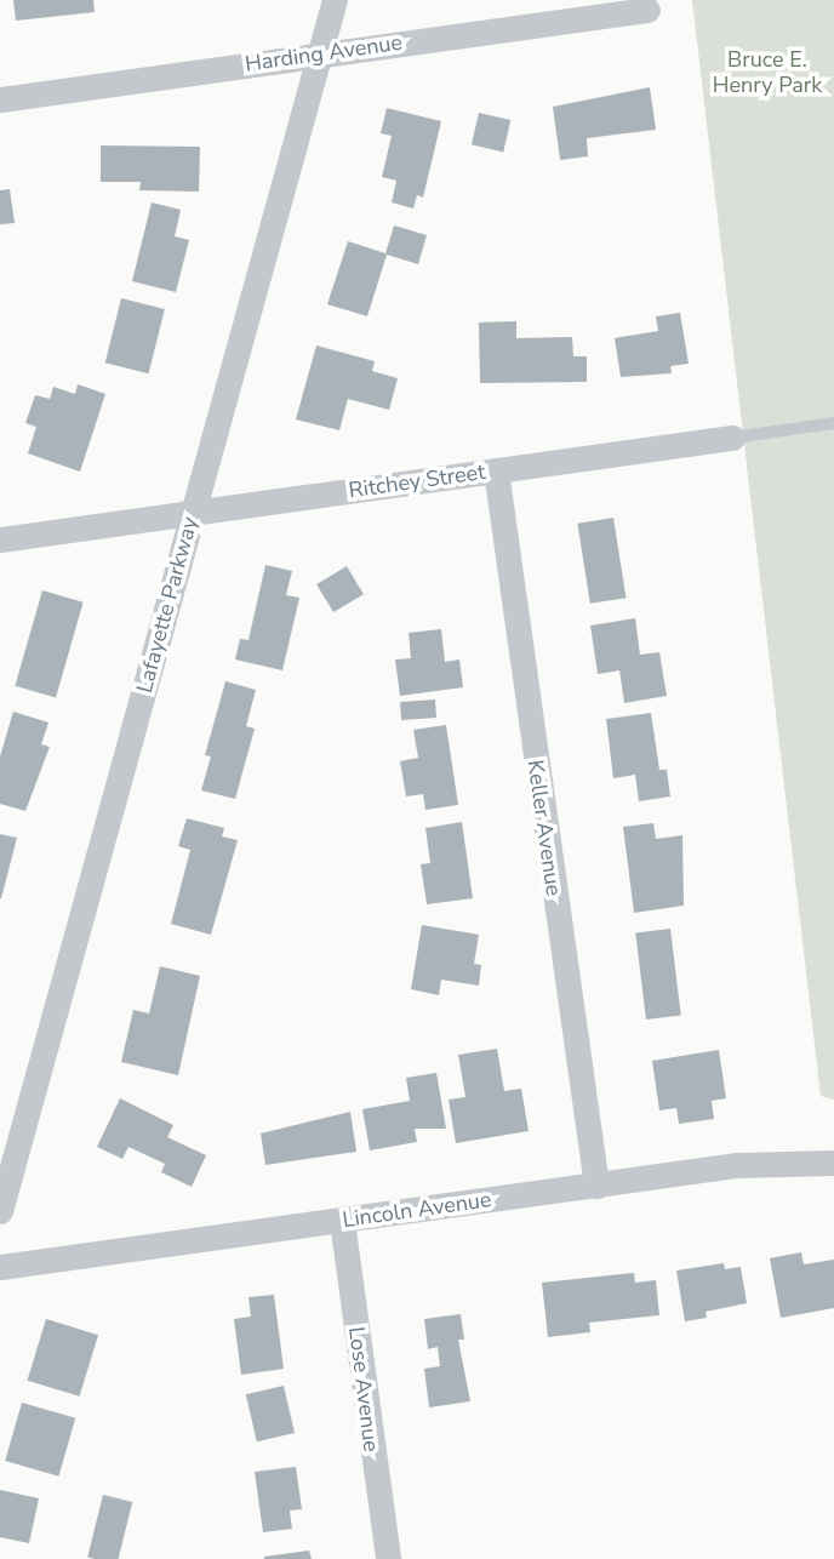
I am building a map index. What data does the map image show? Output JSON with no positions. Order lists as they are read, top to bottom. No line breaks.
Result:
{"streets":{"street":["Harding Avenue","Ritchey Street","Lafayette Parkway","Keller Avenue","Lincoln Avenue","Lose Avenue"]},"crossings":[["Harding Avenue","Lafayette Parkway"],["Ritchey Street","Lafayette Parkway"],["Ritchey Street","Keller Avenue"],["Keller Avenue","Lincoln Avenue"],["Lincoln Avenue","Lose Avenue"]],"parks":["Bruce E. Henry Park"]}
